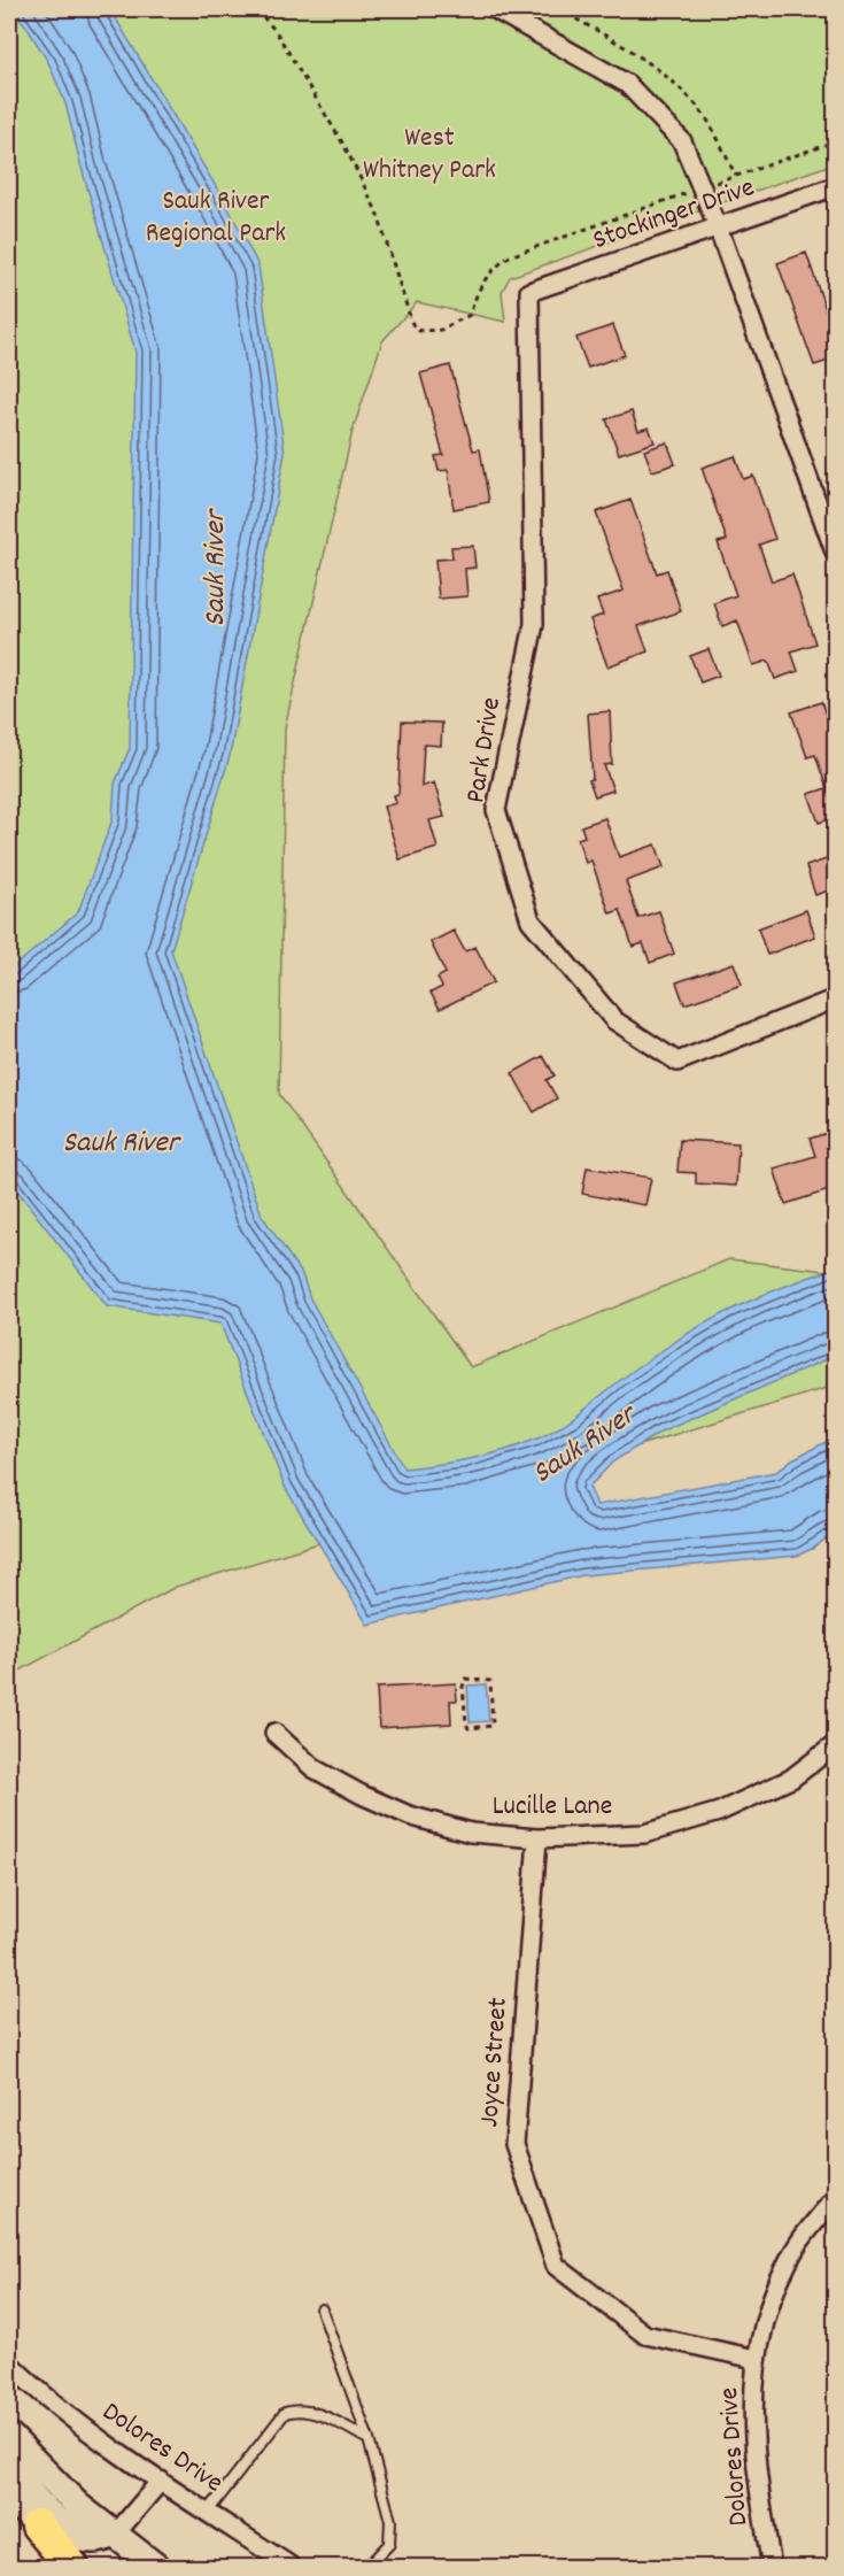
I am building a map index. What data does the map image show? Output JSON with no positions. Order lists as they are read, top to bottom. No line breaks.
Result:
{"streets":{"street":["Stockinger Drive","Park Drive","Lucille Lane","Joyce Street","Dolores Drive"]},"crossings":[["Stockinger Drive","Park Drive"],["Lucille Lane","Joyce Street"],["Joyce Street","Dolores Drive"]],"water":["Sauk River"],"parks":["West Whitney Park","Sauk River Regional Park"]}
